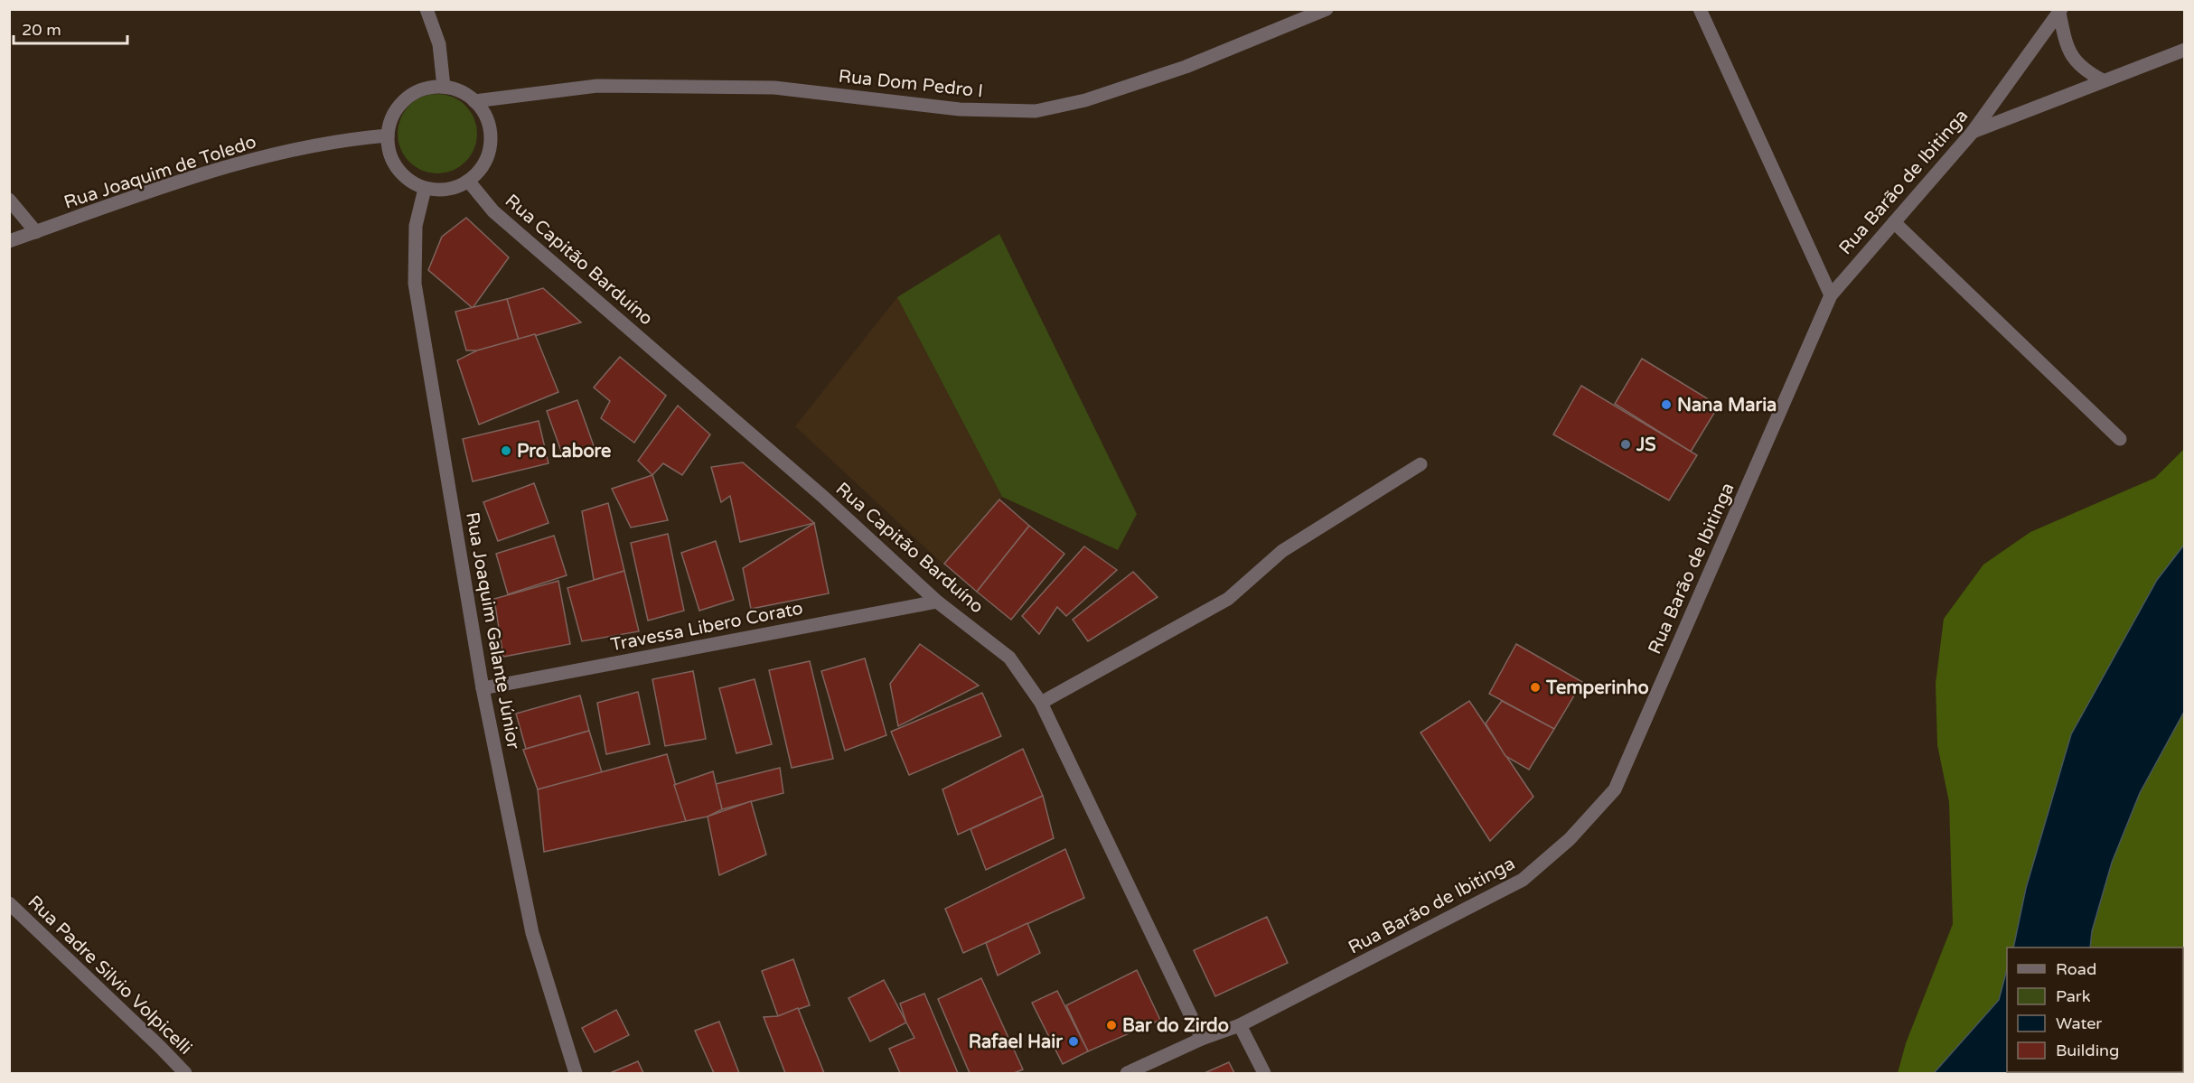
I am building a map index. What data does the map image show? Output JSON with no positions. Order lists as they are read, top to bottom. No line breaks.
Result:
{"streets":{"street":["Rua Dom Pedro I","Rua Joaquim de Toledo","Rua Barão de Ibitinga","Rua Capitão Barduíno","Travessa Libero Corato","Rua Joaquim Galante Júnior","Rua Padre Silvio Volpicelli"]},"crossings":[["Rua Dom Pedro I","Rua Joaquim de Toledo"],["Rua Dom Pedro I","Rua Capitão Barduíno"],["Rua Dom Pedro I","Rua Joaquim Galante Júnior"],["Rua Joaquim de Toledo","Rua Capitão Barduíno"],["Rua Joaquim de Toledo","Rua Joaquim Galante Júnior"],["Rua Barão de Ibitinga","Rua Capitão Barduíno"],["Rua Capitão Barduíno","Travessa Libero Corato"],["Rua Capitão Barduíno","Rua Joaquim Galante Júnior"],["Travessa Libero Corato","Rua Joaquim Galante Júnior"]],"places":["Nana Maria","JS","Pro Labore","Temperinho","Bar do Zirdo","Rafael Hair"],"legend":["Road","Park","Water","Building"],"scale_bar":"20 m"}
